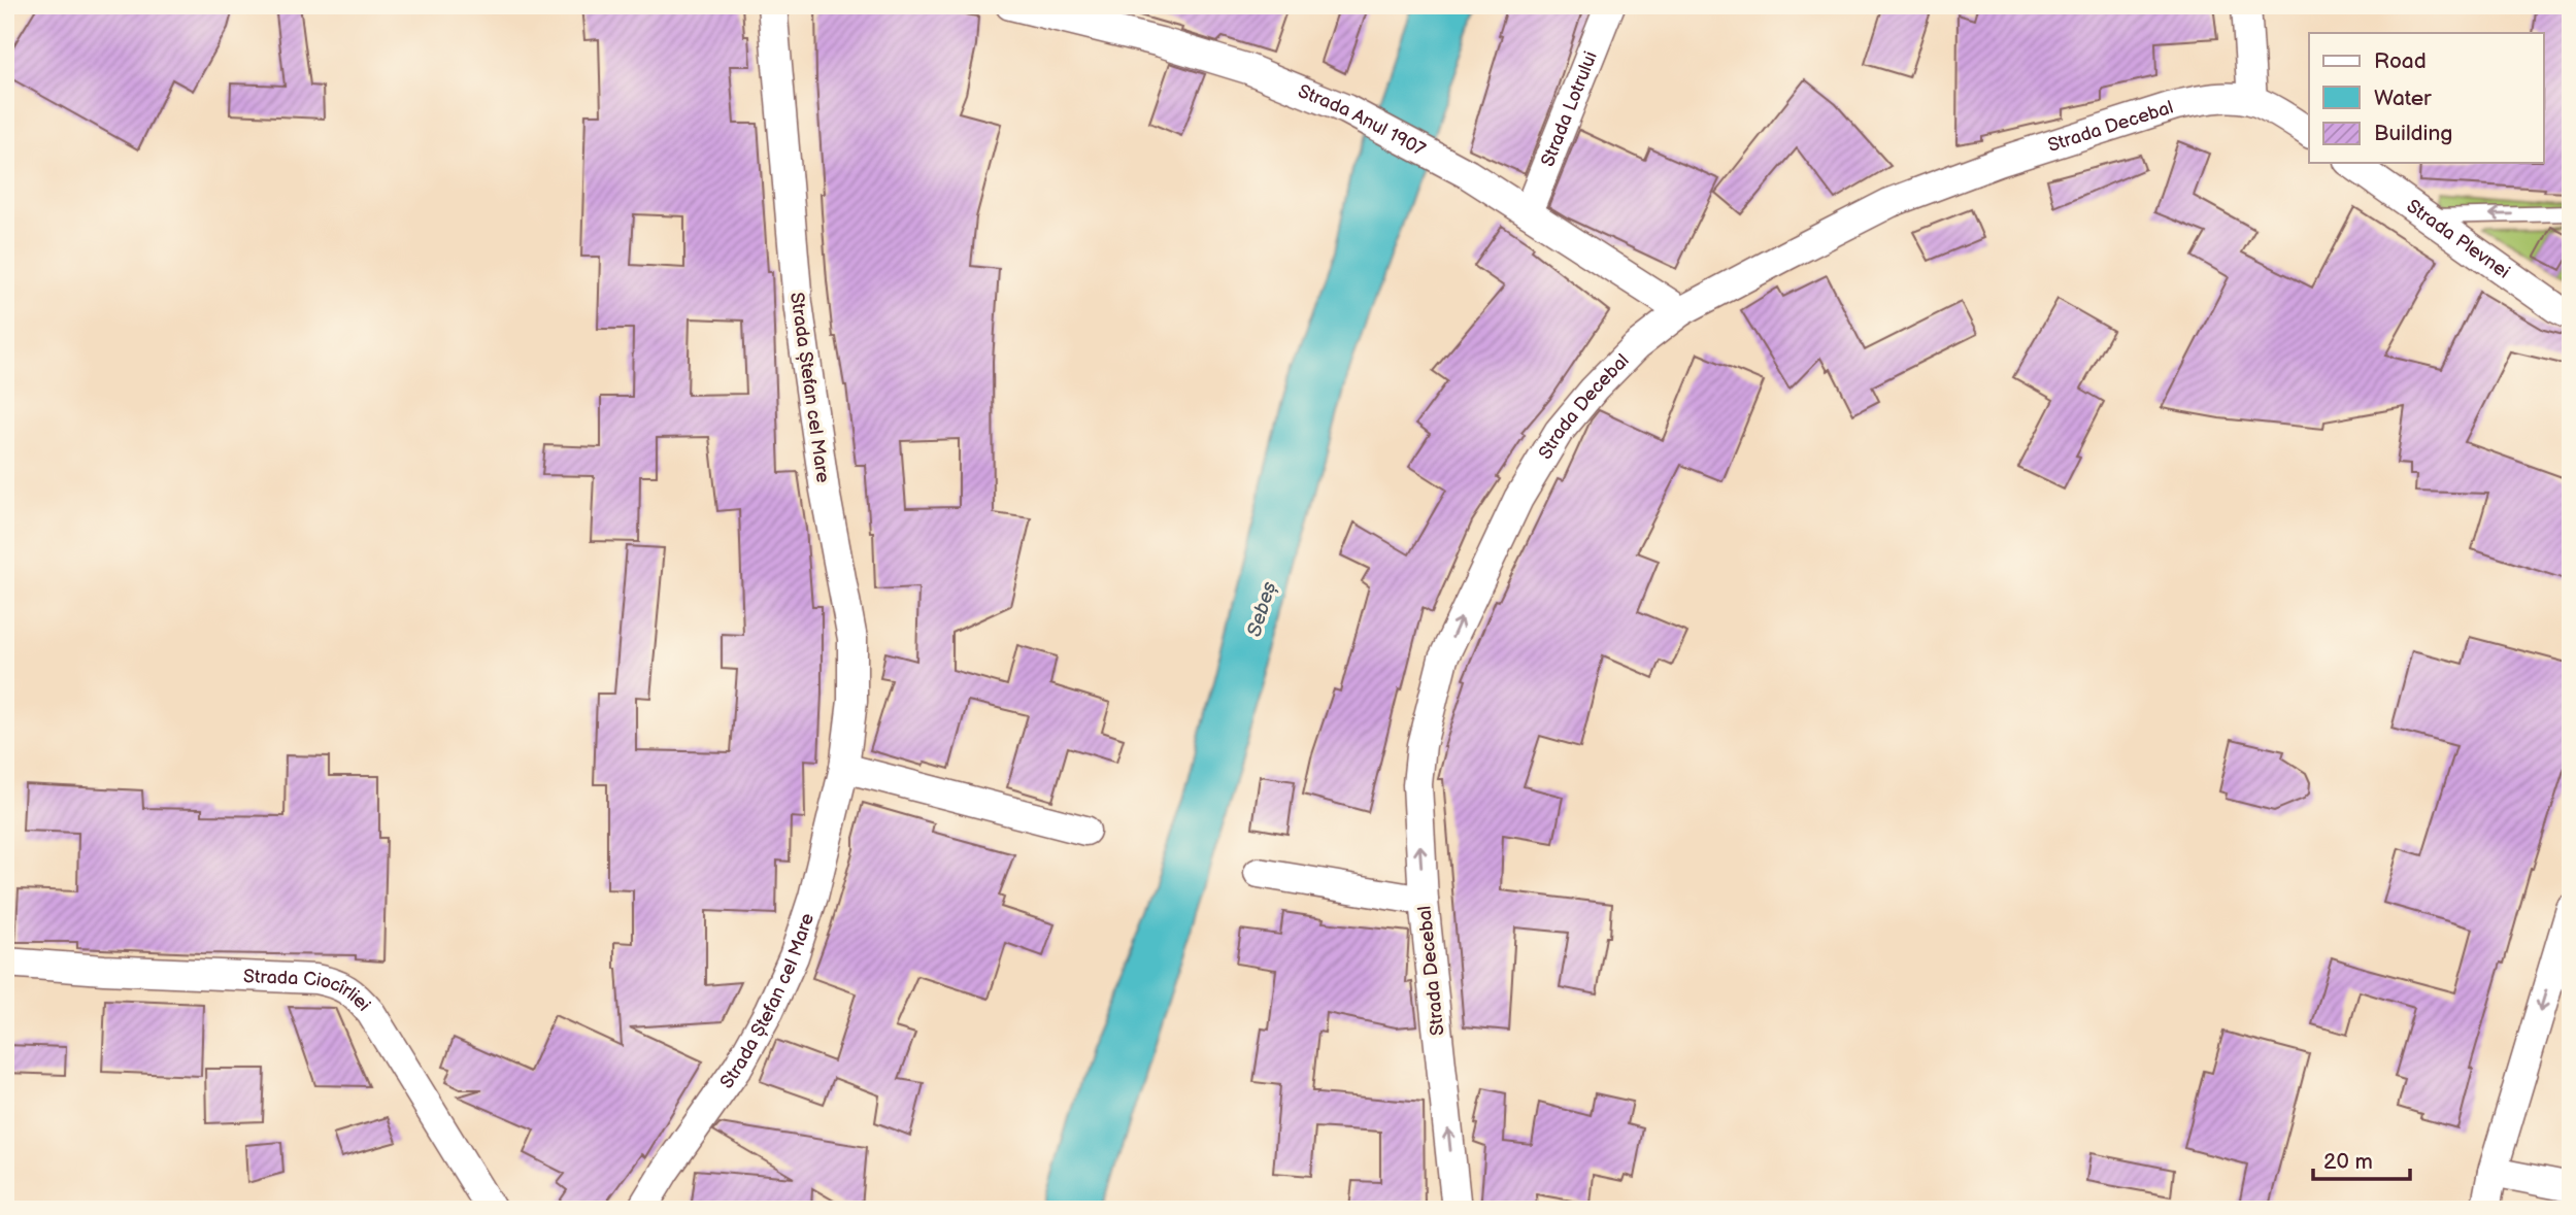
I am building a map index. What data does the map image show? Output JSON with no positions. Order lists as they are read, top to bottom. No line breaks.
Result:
{"streets":{"street":["Strada Lotrului","Strada Anul 1907","Strada Decebal","Strada Plevnei","Strada Ștefan cel Mare","Strada Ciocîrliei"]},"crossings":[["Strada Lotrului","Strada Anul 1907"],["Strada Anul 1907","Strada Decebal"]],"one_way":["Strada Decebal"],"water":["Sebeș"],"legend":["Road","Water","Building"],"scale_bar":"20 m"}
